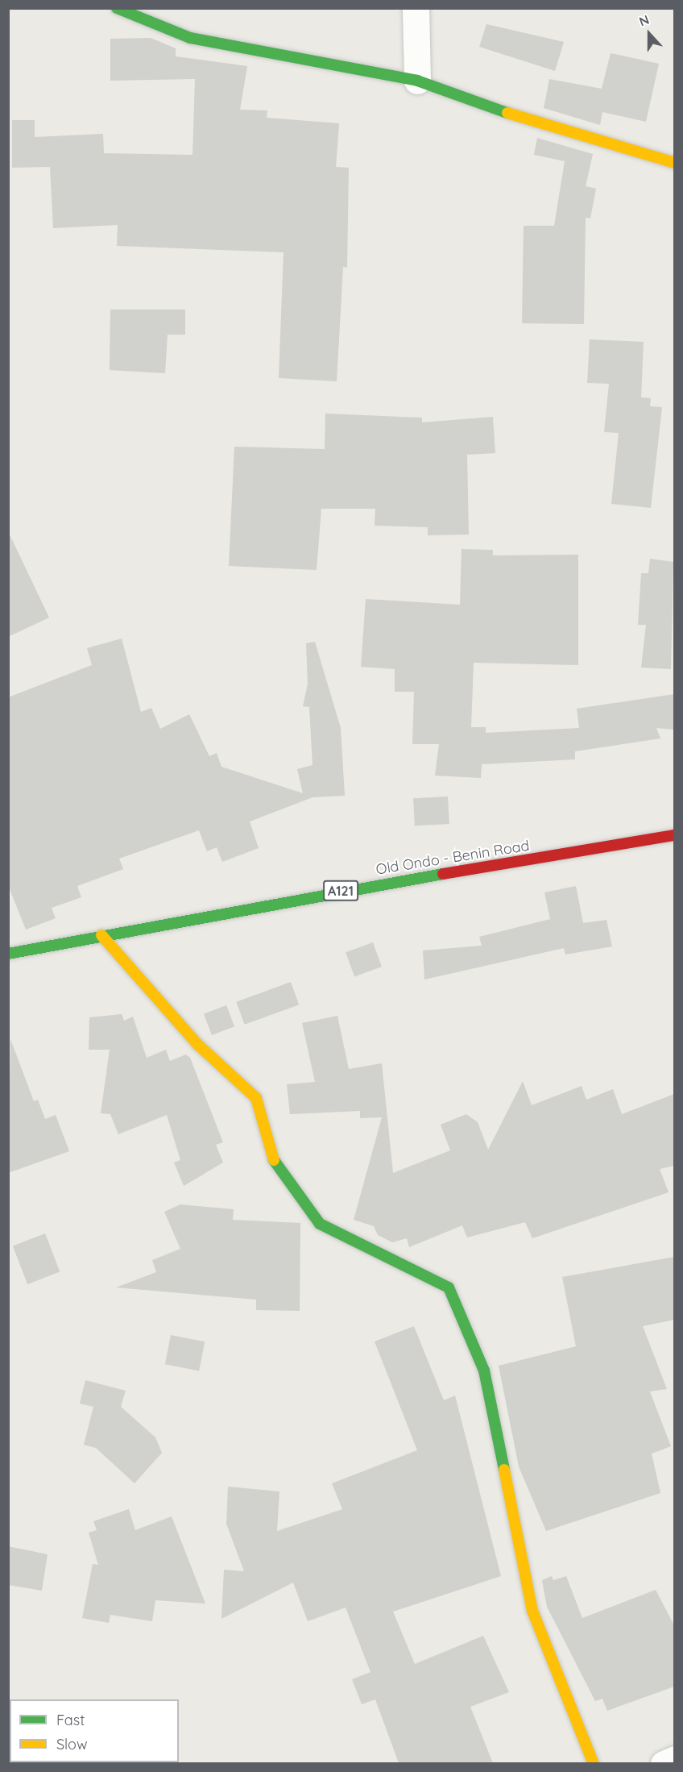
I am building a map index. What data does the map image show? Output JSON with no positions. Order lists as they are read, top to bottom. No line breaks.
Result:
{"streets":{"street":["Old Ondo - Benin Road","A121"]},"legend":["Fast","Slow"],"north":"top"}
